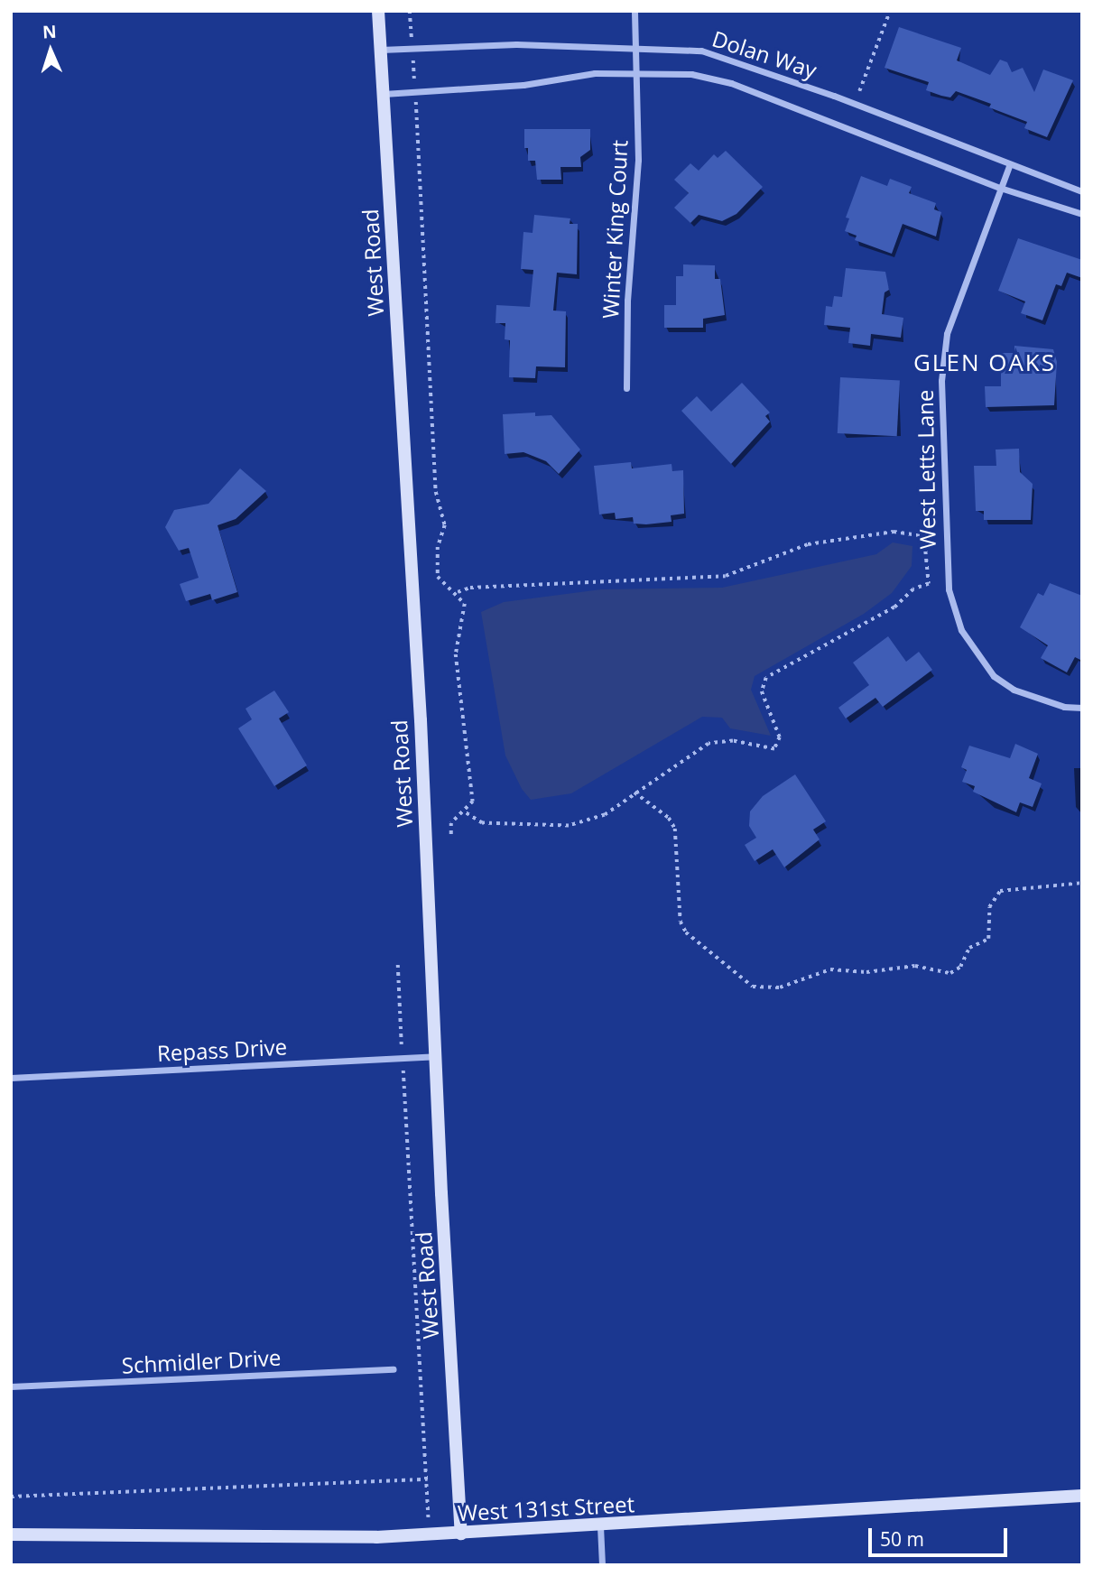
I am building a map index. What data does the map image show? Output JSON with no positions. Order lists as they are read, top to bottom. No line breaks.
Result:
{"streets":{"street":["Dolan Way","Winter King Court","West Road","West Letts Lane","Repass Drive","Schmidler Drive","West 131st Street"]},"crossings":[["Dolan Way","Winter King Court"],["Dolan Way","West Road"],["Dolan Way","West Letts Lane"],["West Road","Repass Drive"],["West Road","West 131st Street"]],"districts":["GLEN OAKS"],"scale_bar":"50 m","north":"top"}
